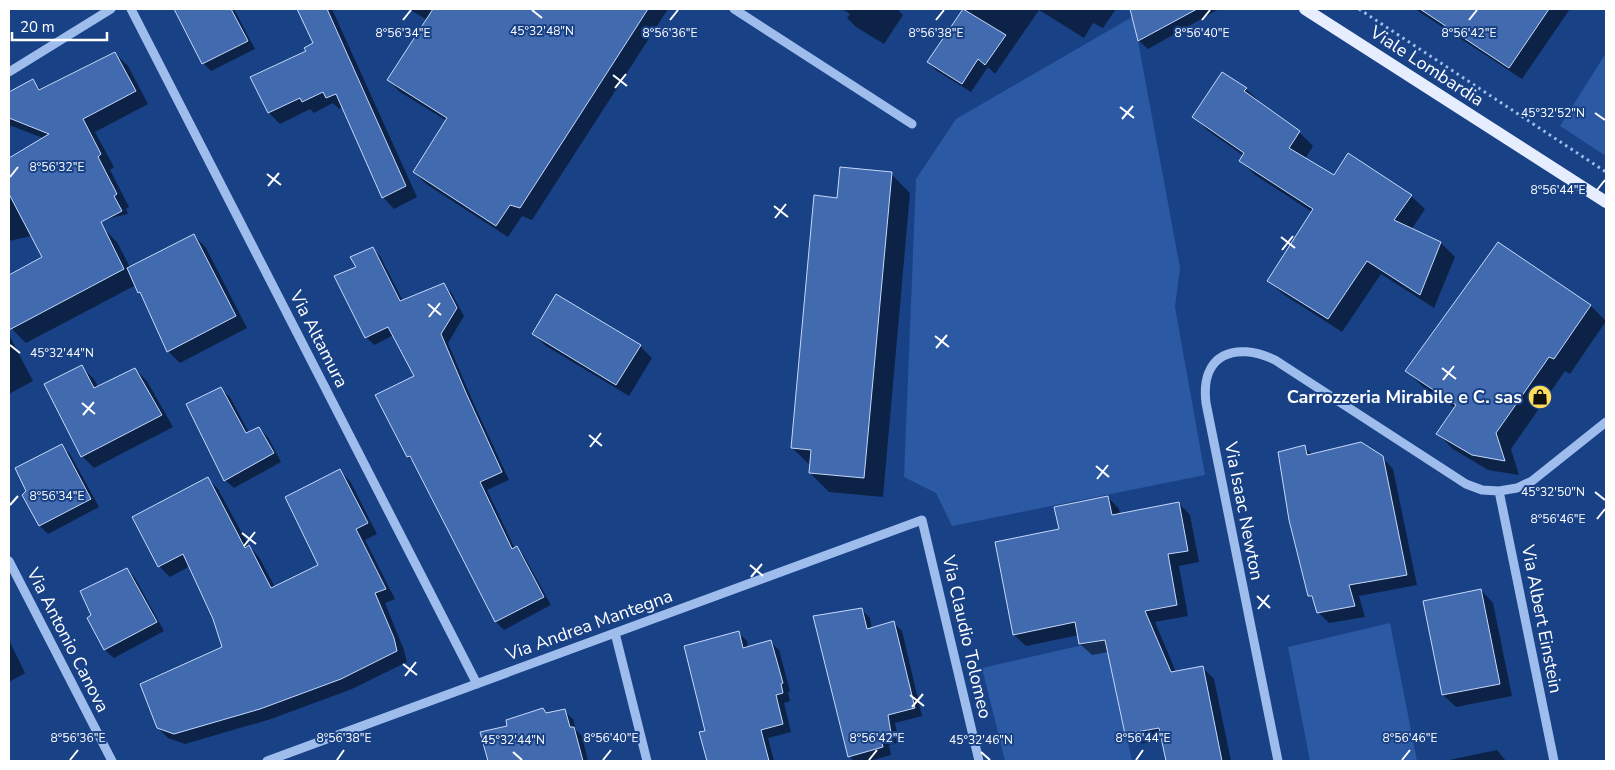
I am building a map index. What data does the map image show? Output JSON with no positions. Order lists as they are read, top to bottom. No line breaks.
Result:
{"streets":{"main road":["Viale Lombardia"],"street":["Via Altamura","Via Isaac Newton","Via Albert Einstein","Via Andrea Mantegna","Via Claudio Tolomeo","Via Antonio Canova"]},"crossings":[["Via Altamura","Via Andrea Mantegna"],["Via Isaac Newton","Via Albert Einstein"],["Via Andrea Mantegna","Via Claudio Tolomeo"]],"places":{"shop":["Carrozzeria Mirabile e C. sas"]},"scale_bar":"20 m","coordinates":["45°32'48\"N","8°56'36\"E","8°56'38\"E","8°56'40\"E","8°56'42\"E","8°56'34\"E","45°32'52\"N","8°56'32\"E","8°56'44\"E","45°32'44\"N","45°32'50\"N","8°56'46\"E","45°32'46\"N"]}
